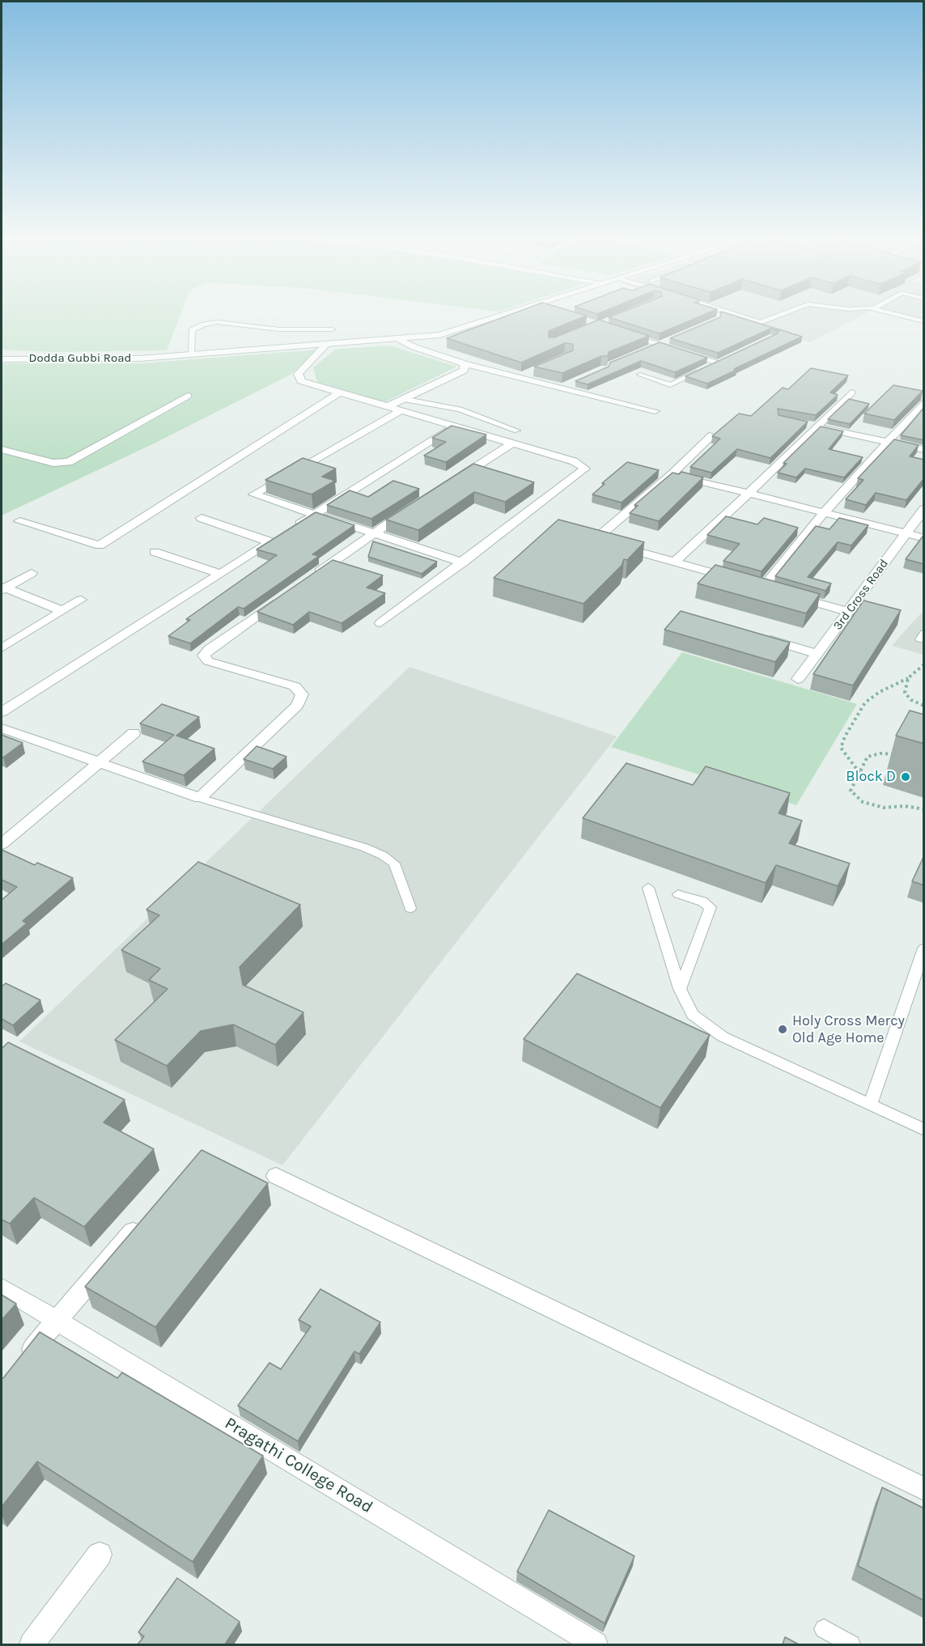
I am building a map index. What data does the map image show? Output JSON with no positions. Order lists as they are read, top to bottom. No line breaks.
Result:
{"streets":{"street":["Dodda Gubbi Road","3rd Cross Road","Pragathi College Road"]},"places":["Block D","Holy Cross Mercy Old Age Home"]}
